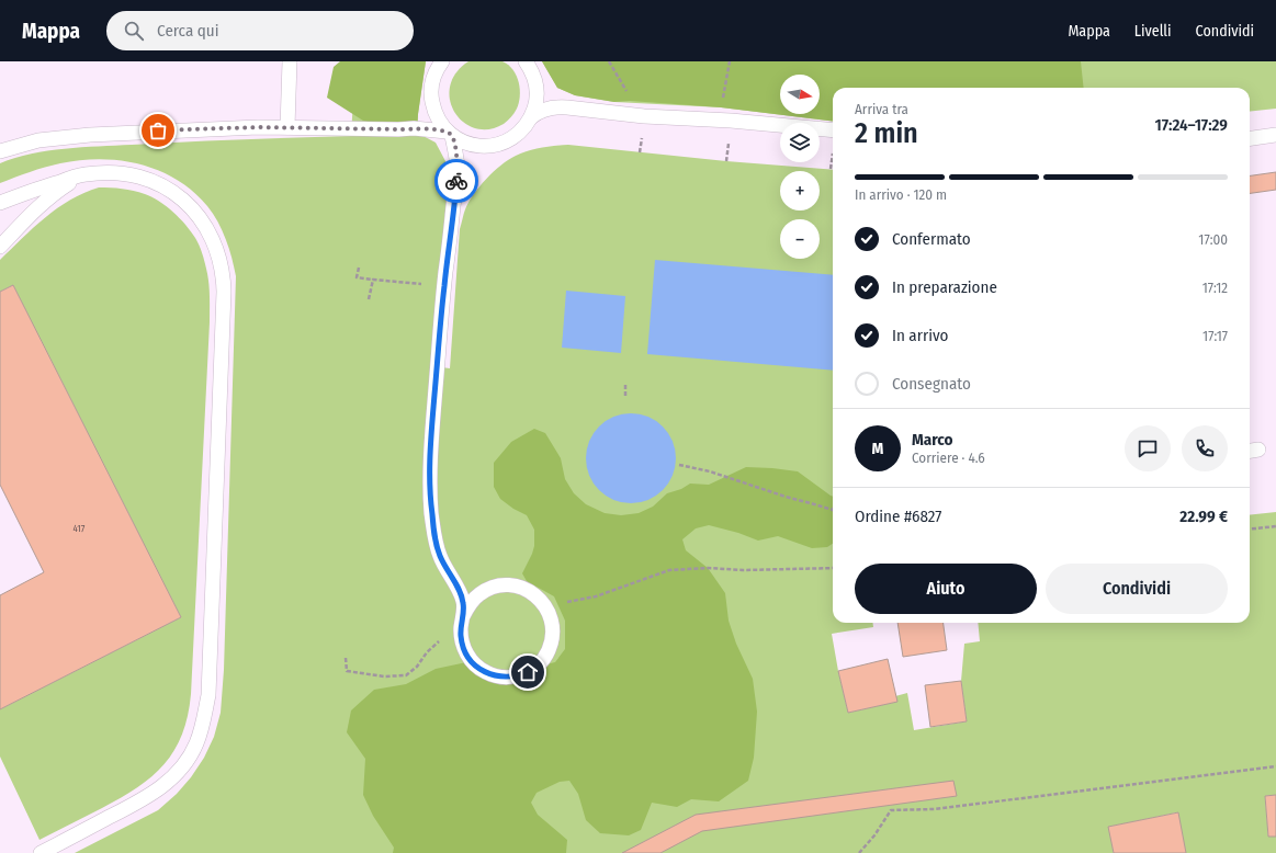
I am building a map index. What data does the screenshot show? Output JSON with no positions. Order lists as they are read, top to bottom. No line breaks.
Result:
{"house_numbers":["417"],"north":"right","page":{"header":"Mappa","search":"Cerca qui","nav":["Mappa","Livelli","Condividi"],"map_buttons":["+","−"],"heading":["2 min","Arriva tra","17:24–17:29"],"panel":["Marco","Corriere · 4.6","Ordine #6827","22.99 €"],"bar":"In arrivo · 120 m","list":[["Confermato","17:00"],["In preparazione","17:12"],["In arrivo","17:17"],"Consegnato"],"round":"M","buttons":["Aiuto","Condividi"]}}
